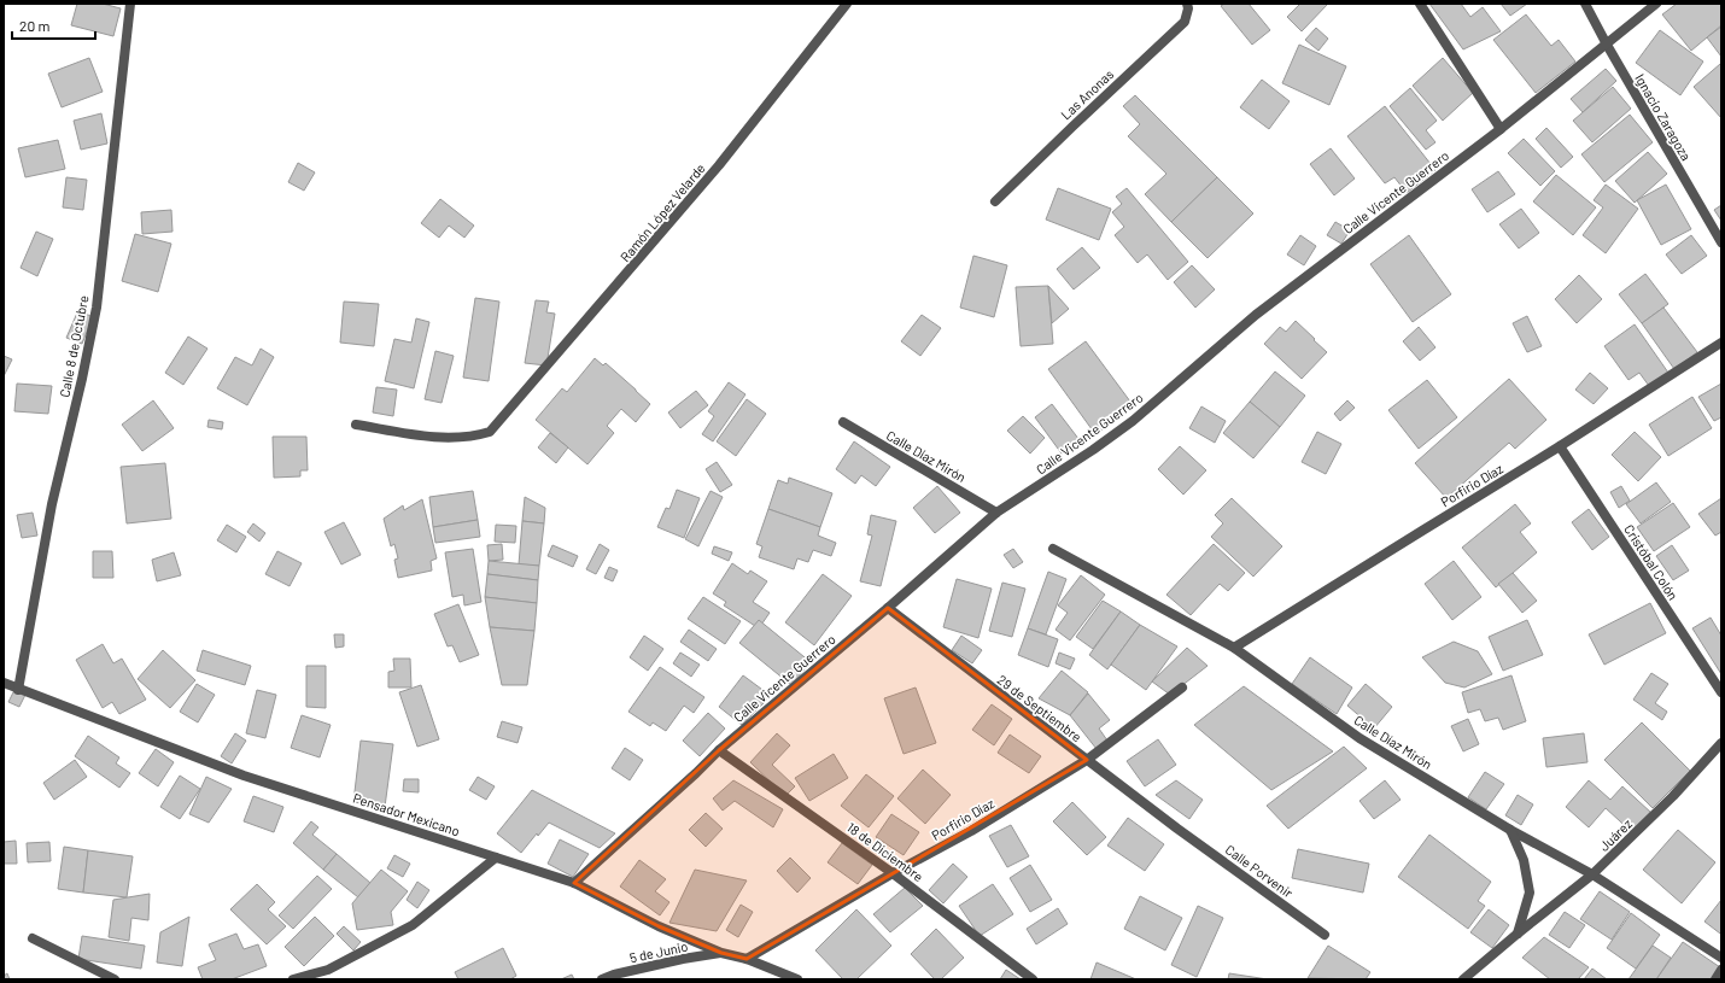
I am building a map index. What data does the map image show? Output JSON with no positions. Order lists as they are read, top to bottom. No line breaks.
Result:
{"streets":{"street":["Las Anonas","Ignacio Zaragoza","Calle Vicente Guerrero","Ramón López Velarde","Calle 8 de Octubre","Calle Díaz Mirón","Porfirio Díaz","Cristóbal Colón","29 de Septiembre","Pensador Mexicano","Juárez","18 de Diciembre","Calle Porvenir","5 de Junio"]},"crossings":[["Ignacio Zaragoza","Calle Vicente Guerrero"],["Calle Vicente Guerrero","Calle Díaz Mirón"],["Calle Vicente Guerrero","29 de Septiembre"],["Calle Vicente Guerrero","Pensador Mexicano"],["Calle Vicente Guerrero","18 de Diciembre"],["Calle 8 de Octubre","Pensador Mexicano"],["Calle Díaz Mirón","Porfirio Díaz"],["Calle Díaz Mirón","Juárez"],["Porfirio Díaz","Cristóbal Colón"],["Porfirio Díaz","29 de Septiembre"],["Porfirio Díaz","Pensador Mexicano"],["Porfirio Díaz","18 de Diciembre"],["29 de Septiembre","Calle Porvenir"],["Pensador Mexicano","5 de Junio"]],"scale_bar":"20 m"}
